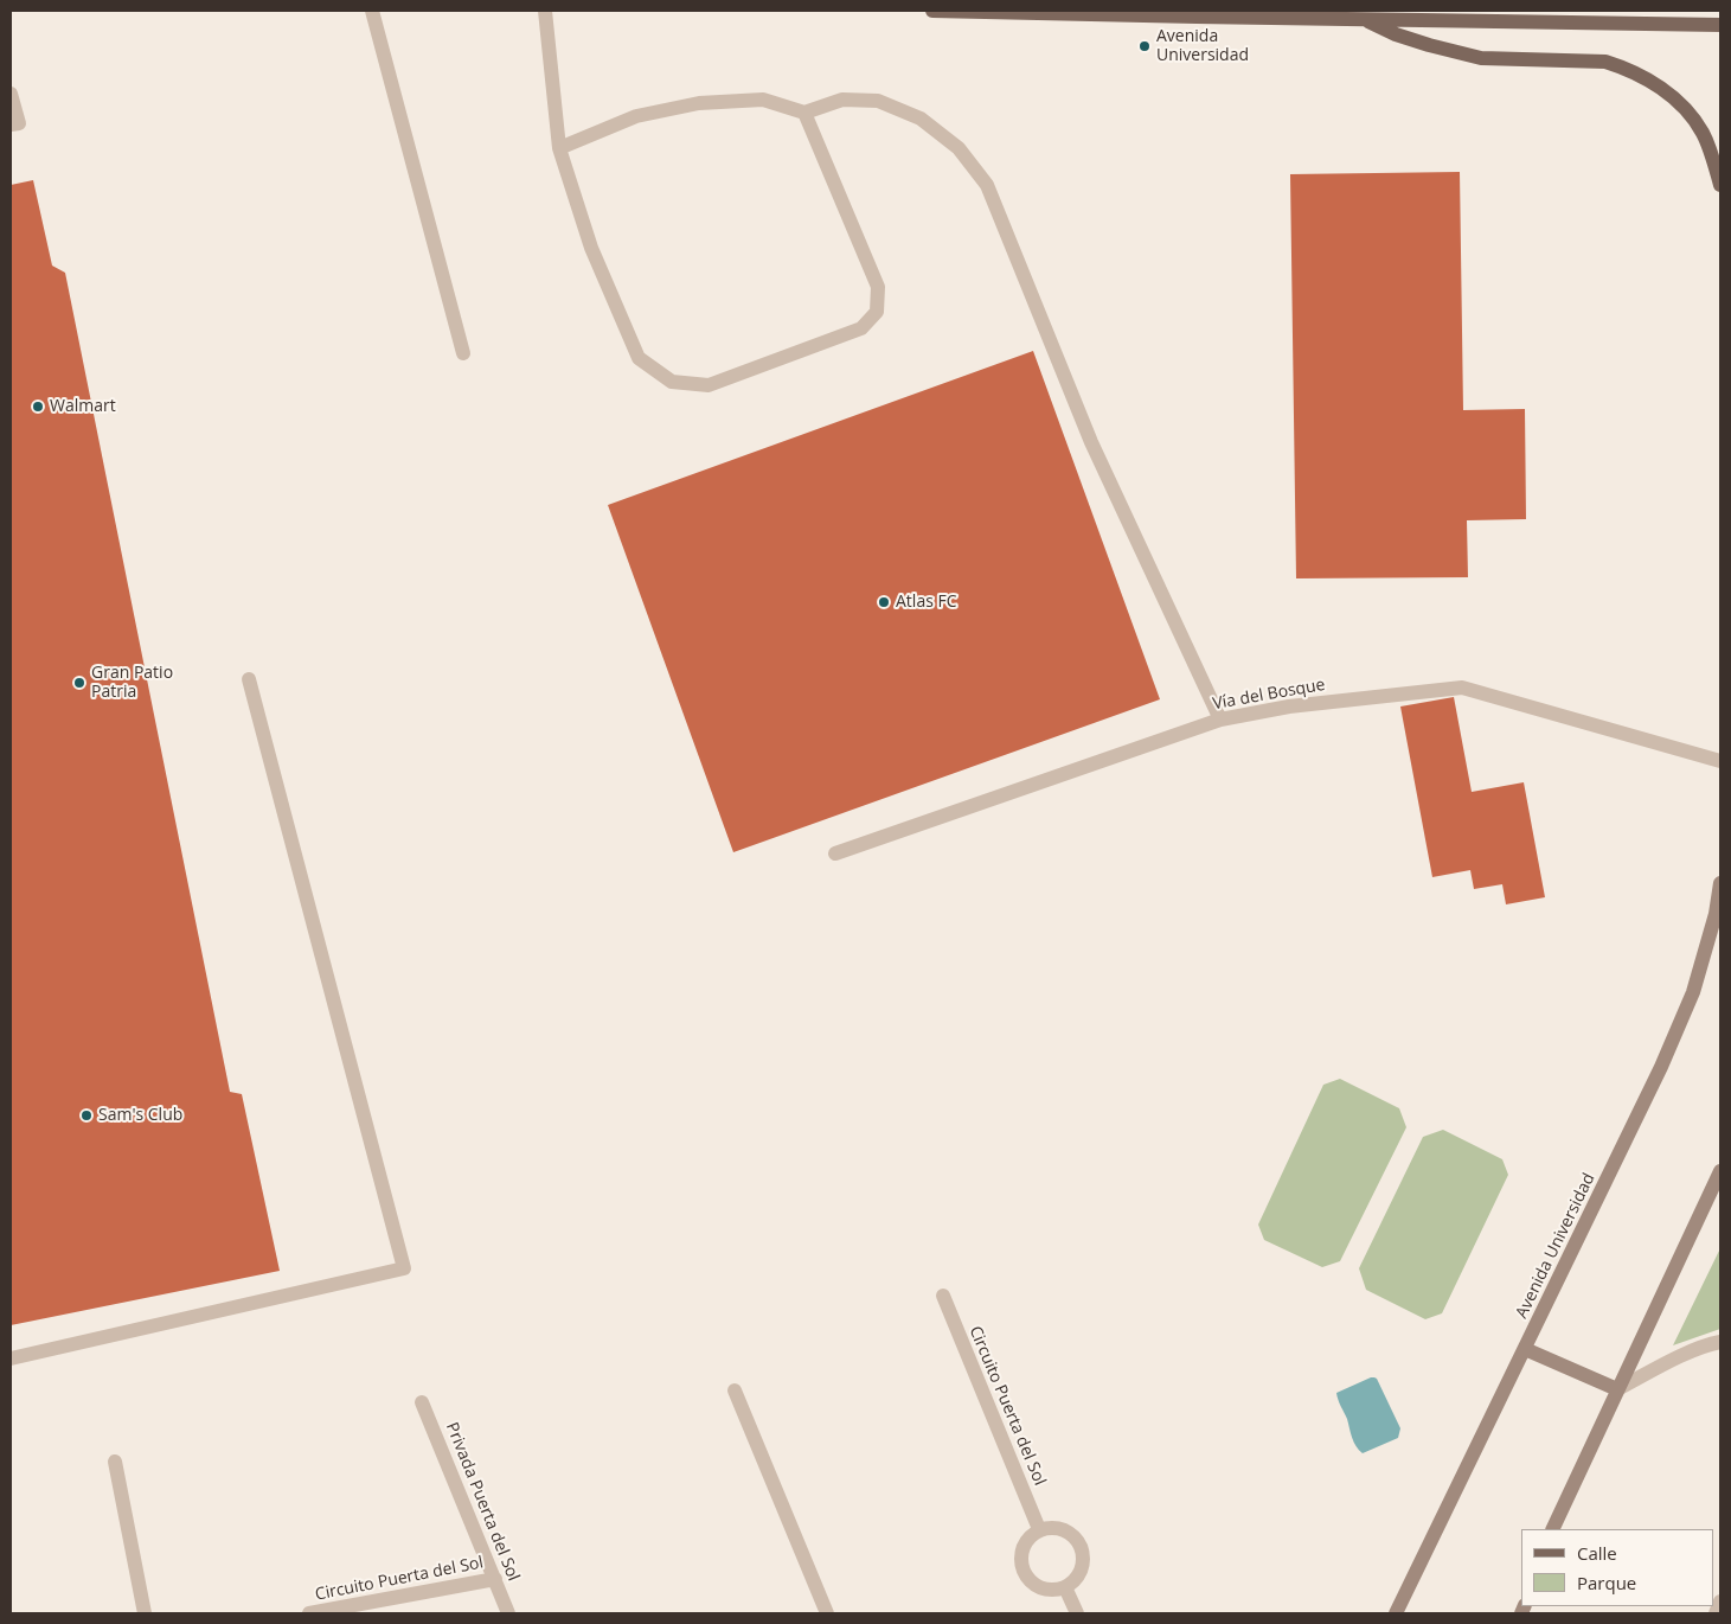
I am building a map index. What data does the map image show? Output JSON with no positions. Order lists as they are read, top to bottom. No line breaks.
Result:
{"streets":{"main road":["Avenida Universidad"],"street":["Vía del Bosque","Circuito Puerta del Sol","Privada Puerta del Sol"]},"crossings":[["Circuito Puerta del Sol","Privada Puerta del Sol"]],"places":["Avenida Universidad","Walmart","Atlas FC","Gran Patio Patria","Sam's Club"],"legend":["Calle","Parque"]}
